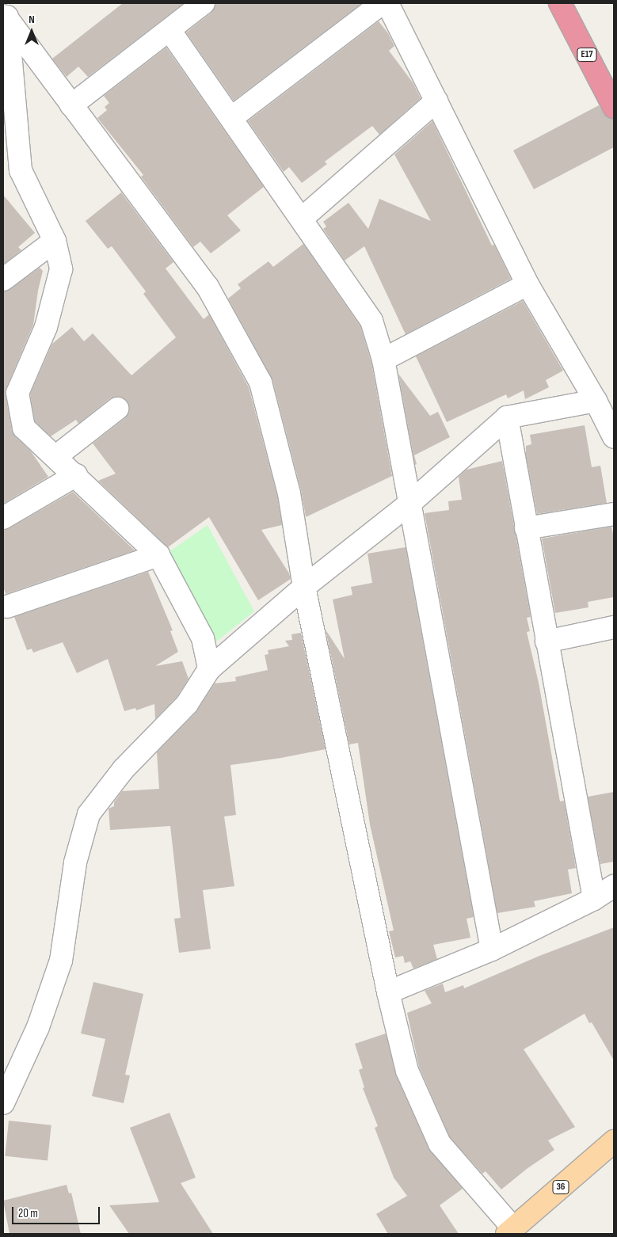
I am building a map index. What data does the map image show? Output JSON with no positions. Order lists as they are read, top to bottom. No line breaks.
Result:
{"streets":{"highway":["E17"],"main road":["36"]},"scale_bar":"20 m","north":"top"}
